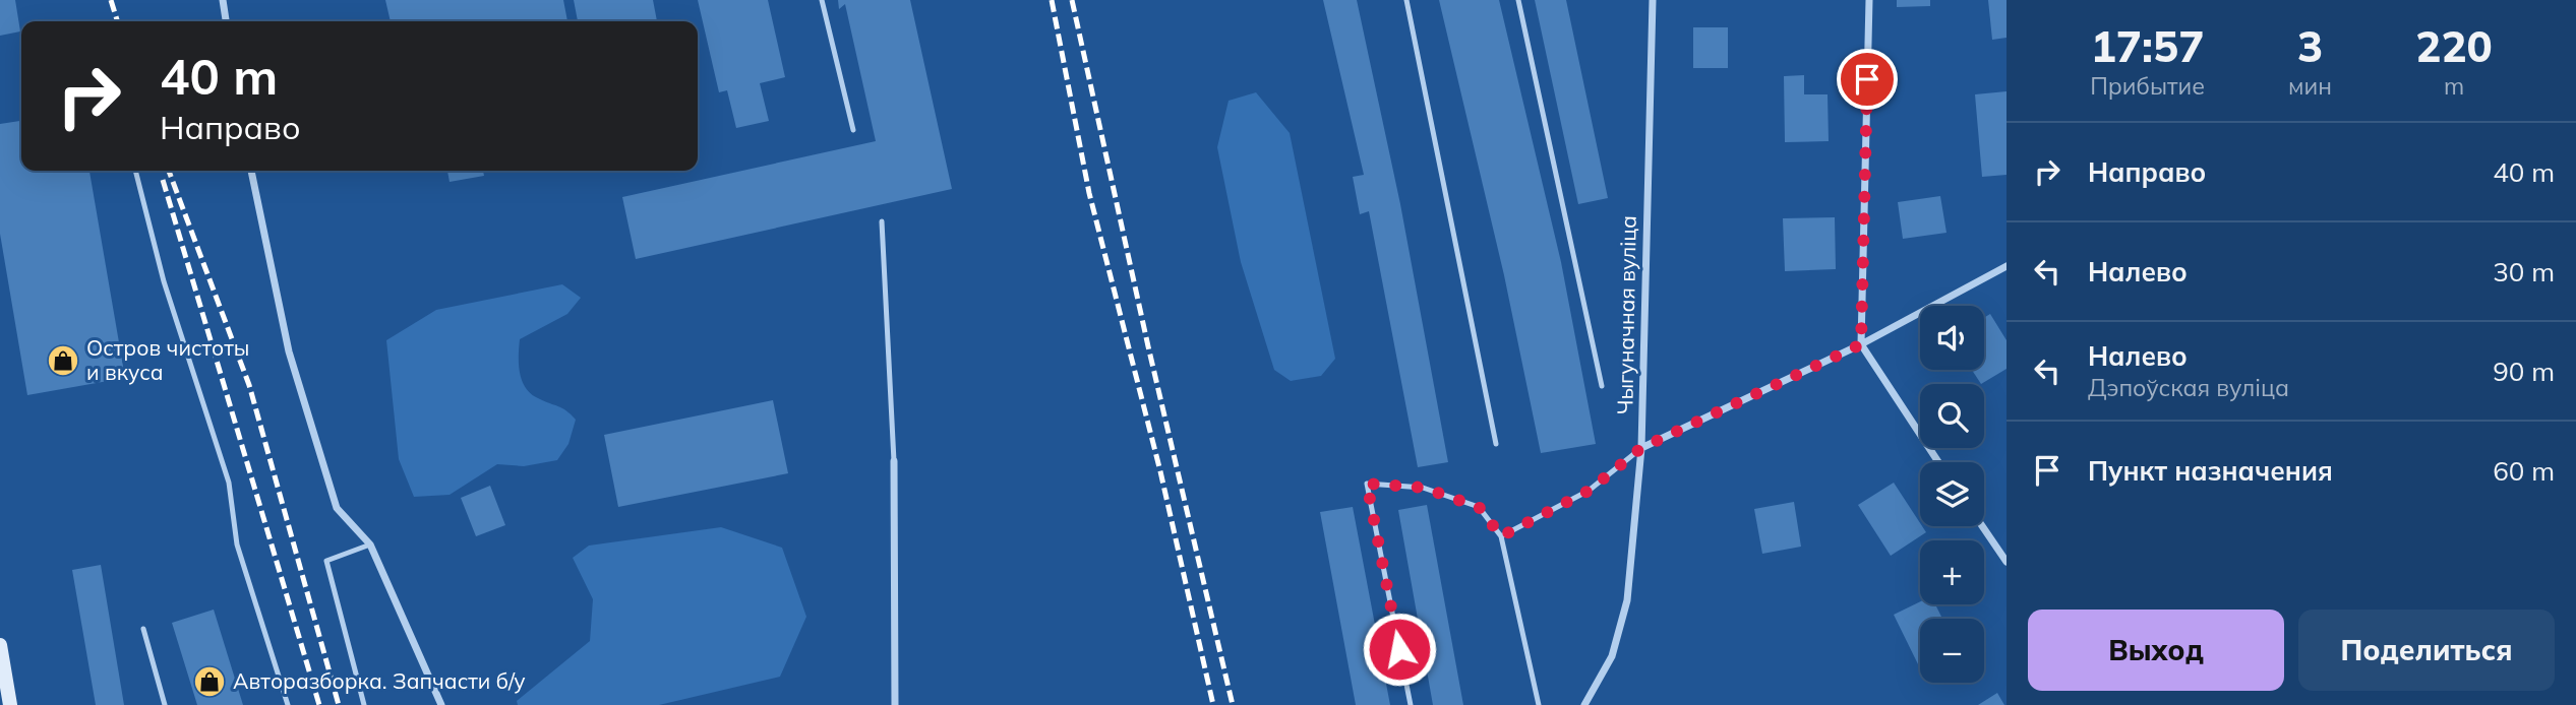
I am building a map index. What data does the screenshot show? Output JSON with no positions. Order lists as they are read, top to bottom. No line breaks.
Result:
{"streets":{"street":["Чыгуначная вуліца"]},"places":{"shop":["Остров чистоты и вкуса","Авторазборка. Запчасти б/у"]},"page":{"eta":["17:57","Прибытие","3","мин","220","m"],"turn":["40 m","Направо"],"list":[{"name":"Направо","value":"40 m"},{"name":"Налево","value":"30 m"},{"name":"Налево","note":"Дэпоўская вуліца","value":"90 m"},{"name":"Пункт назначения","value":"60 m"}],"map_buttons":["+","−"],"buttons":["Выход","Поделиться"]}}
